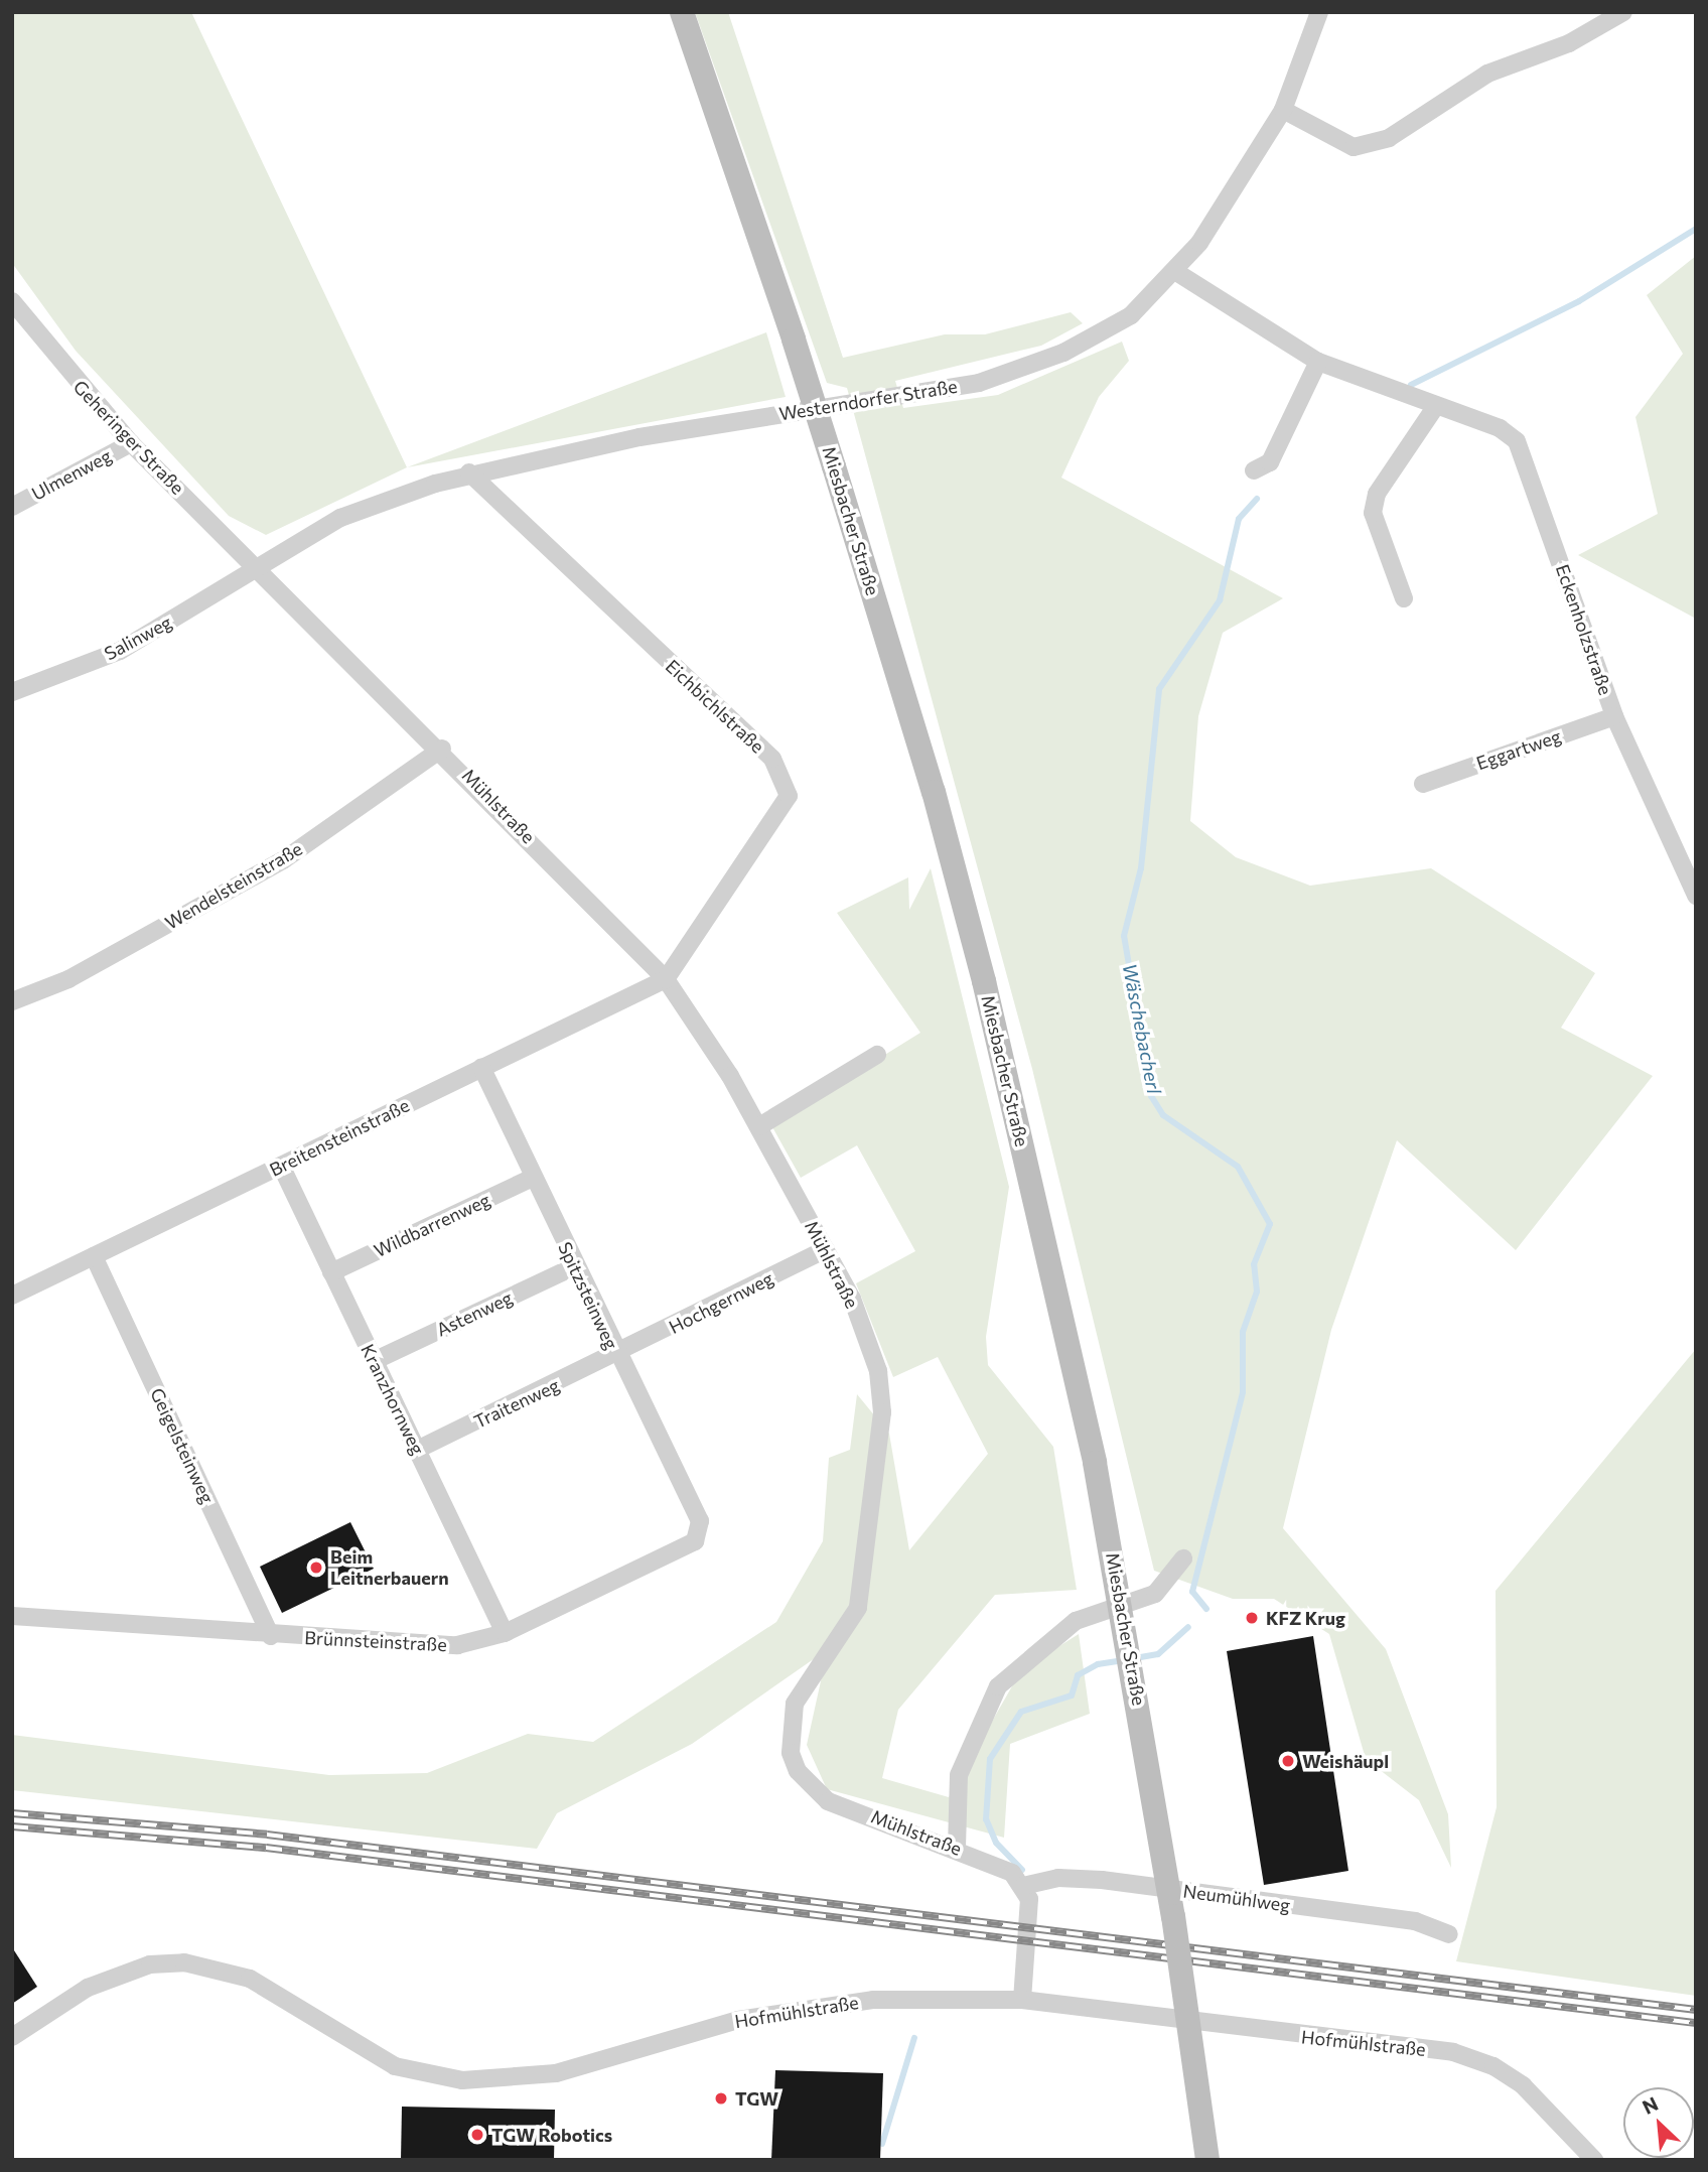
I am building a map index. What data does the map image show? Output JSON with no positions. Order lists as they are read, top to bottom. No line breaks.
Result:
{"streets":{"main road":["Miesbacher Straße"],"street":["Westerndorfer Straße","Geheringer Straße","Ulmenweg","Eckenholzstraße","Salinweg","Eichbichlstraße","Eggartweg","Mühlstraße","Wendelsteinstraße","Breitensteinstraße","Wildbarrenweg","Spitzsteinweg","Hochgernweg","Astenweg","Kranzhornweg","Traitenweg","Geigelsteinweg","Brünnsteinstraße","Neumühlweg","Hofmühlstraße"]},"crossings":[["Westerndorfer Straße","Geheringer Straße"],["Westerndorfer Straße","Eckenholzstraße"],["Westerndorfer Straße","Salinweg"],["Westerndorfer Straße","Eichbichlstraße"],["Westerndorfer Straße","Mühlstraße"],["Geheringer Straße","Ulmenweg"],["Geheringer Straße","Salinweg"],["Geheringer Straße","Mühlstraße"],["Eckenholzstraße","Eggartweg"],["Salinweg","Mühlstraße"],["Eichbichlstraße","Mühlstraße"],["Eichbichlstraße","Breitensteinstraße"],["Mühlstraße","Wendelsteinstraße"],["Mühlstraße","Breitensteinstraße"],["Mühlstraße","Hochgernweg"],["Mühlstraße","Neumühlweg"],["Breitensteinstraße","Spitzsteinweg"],["Breitensteinstraße","Kranzhornweg"],["Breitensteinstraße","Geigelsteinweg"],["Wildbarrenweg","Spitzsteinweg"],["Wildbarrenweg","Kranzhornweg"],["Spitzsteinweg","Hochgernweg"],["Spitzsteinweg","Astenweg"],["Spitzsteinweg","Traitenweg"],["Spitzsteinweg","Brünnsteinstraße"],["Hochgernweg","Traitenweg"],["Astenweg","Kranzhornweg"],["Kranzhornweg","Traitenweg"],["Kranzhornweg","Brünnsteinstraße"],["Geigelsteinweg","Brünnsteinstraße"]],"water":["Wäschebacherl"],"places":["Beim Leitnerbauern","KFZ Krug","Weishäupl","TGW","TGW Robotics"],"north":"top left"}
